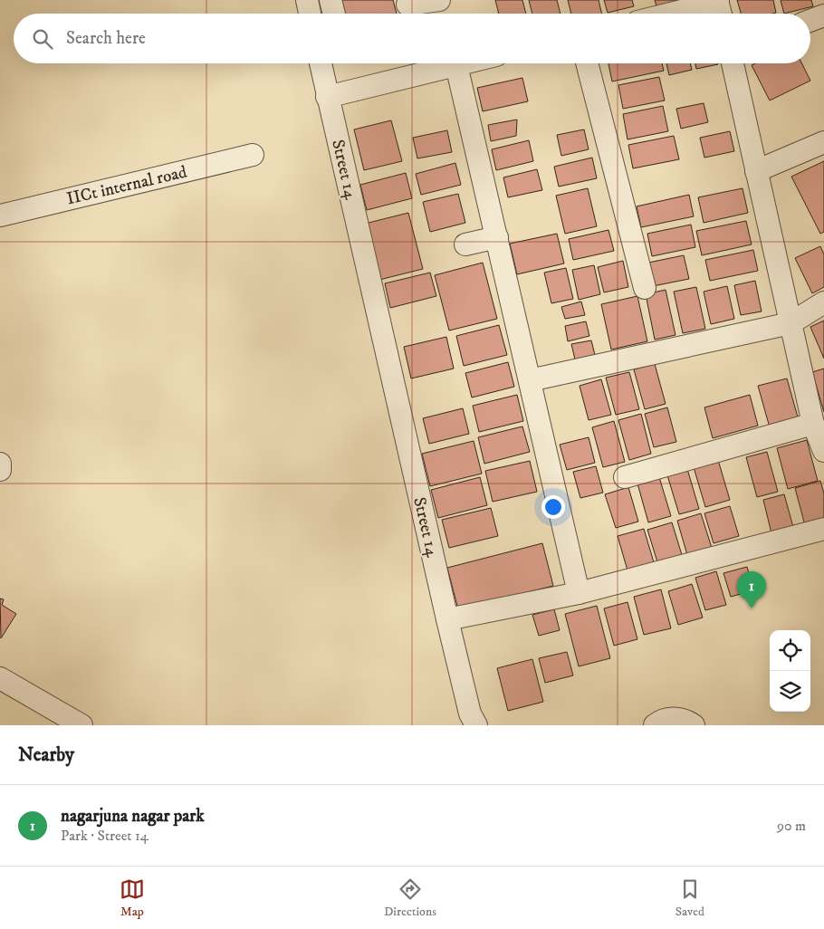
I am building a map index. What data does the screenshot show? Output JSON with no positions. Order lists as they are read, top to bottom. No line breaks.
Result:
{"streets":{"street":["Street 14","IICt internal road"]},"page":{"search":"Search here","pins":"1","heading":"Nearby","list":[{"mark":"1","name":"nagarjuna nagar park","note":"Park · Street 14","value":"90 m"}],"nav":["Map","Directions","Saved"]}}
